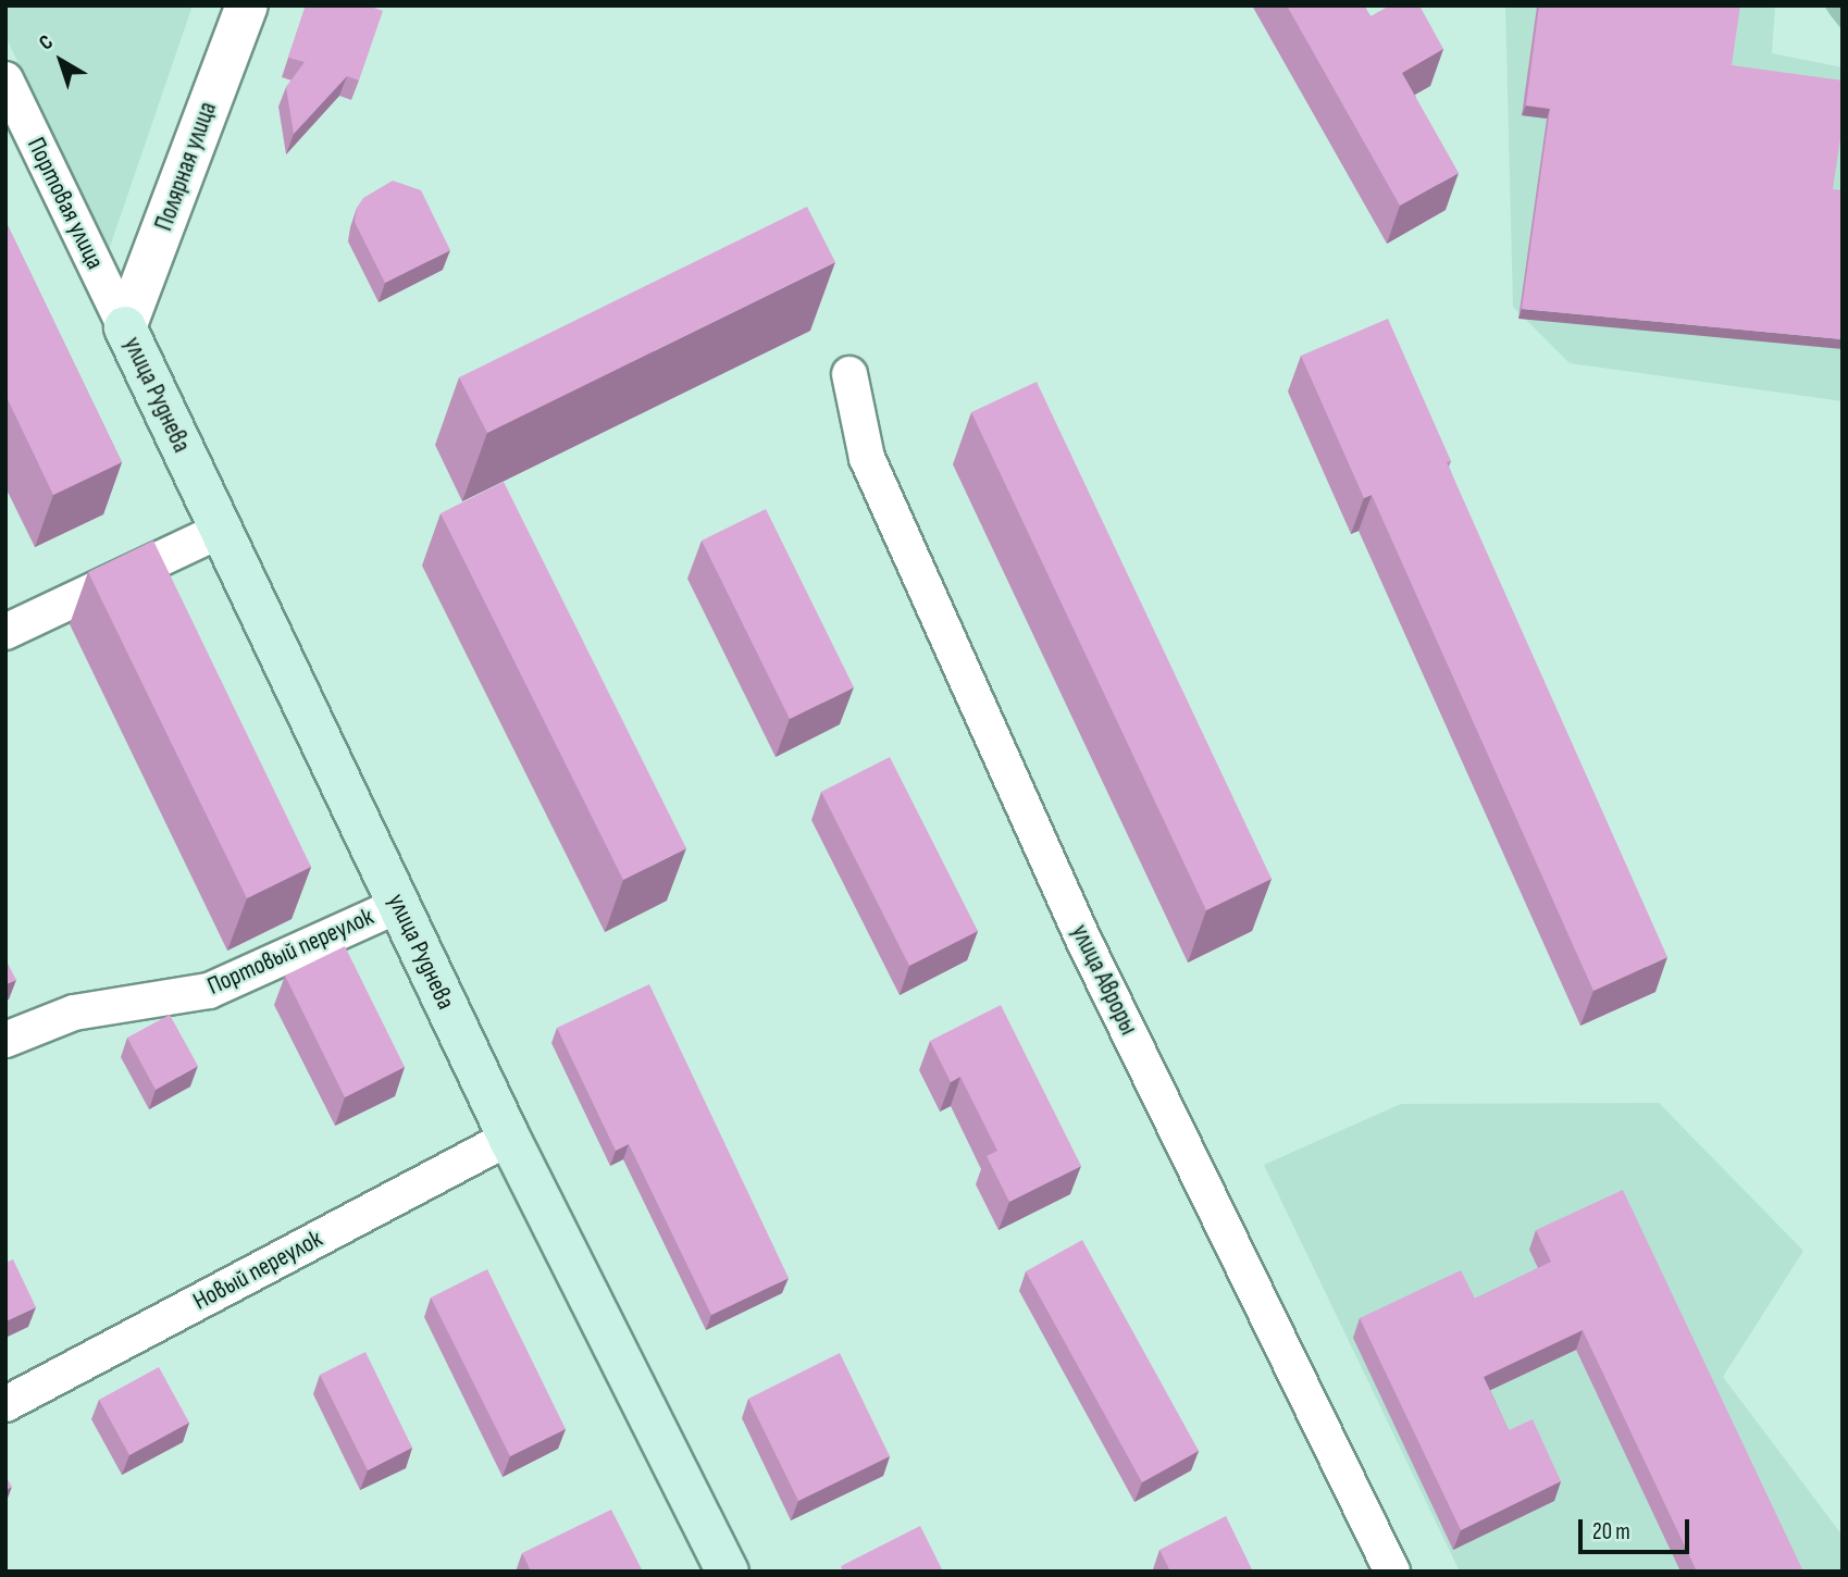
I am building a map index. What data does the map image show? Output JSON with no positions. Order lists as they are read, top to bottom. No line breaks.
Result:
{"streets":{"main road":["улица Руднева"],"street":["Полярная улица","Портовая улица","Портовый переулок","улица Авроры","Новый переулок"]},"crossings":[["Полярная улица","Портовая улица"],["Полярная улица","улица Руднева"],["Портовая улица","улица Руднева"],["улица Руднева","Портовый переулок"],["улица Руднева","Новый переулок"]],"scale_bar":"20 m","north":"top left"}
